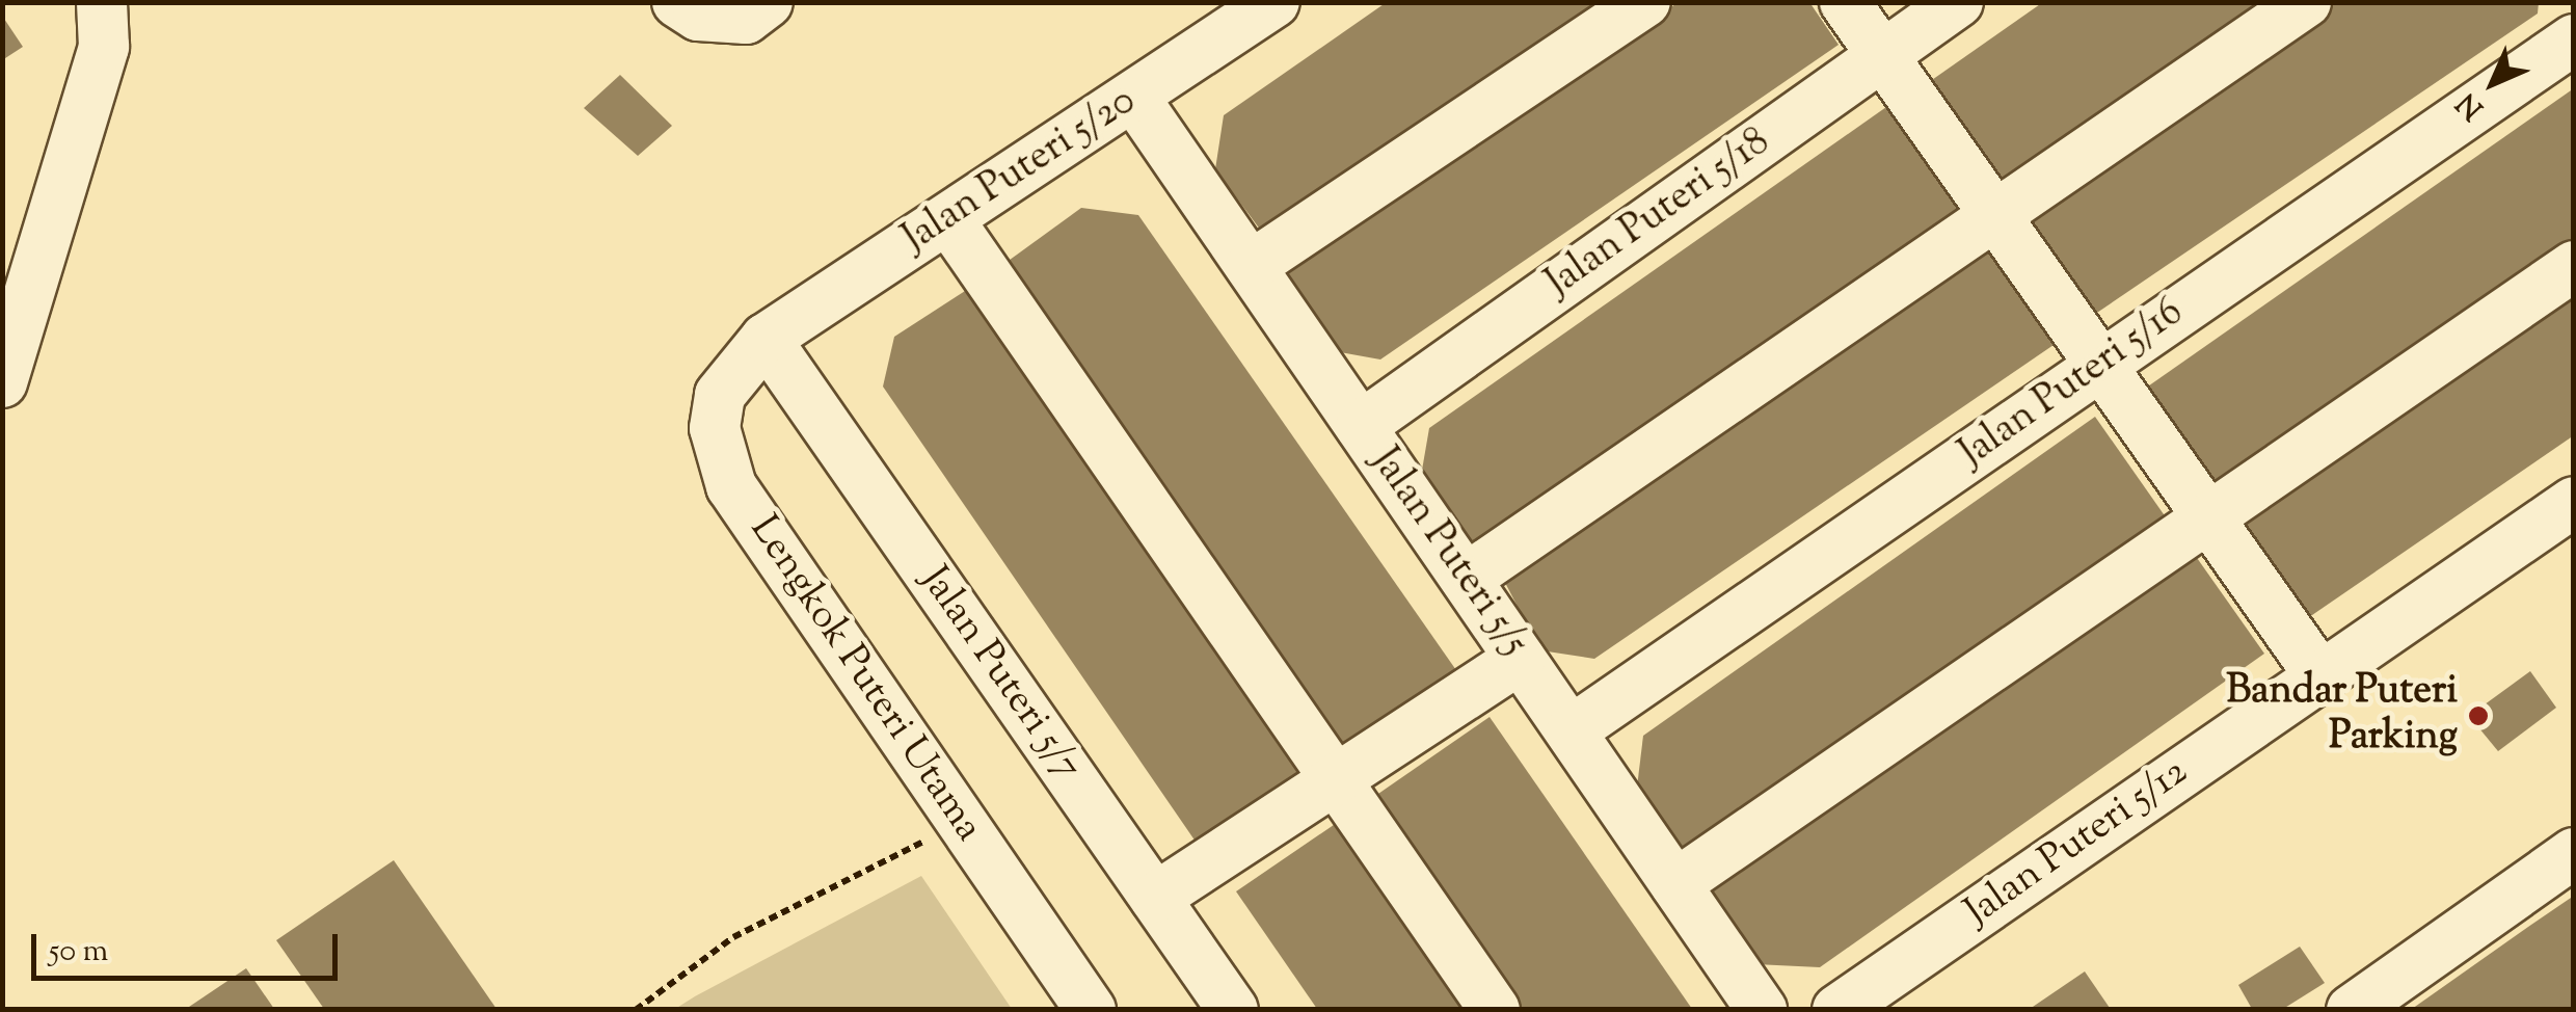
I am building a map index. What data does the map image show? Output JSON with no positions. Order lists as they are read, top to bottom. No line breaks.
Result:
{"streets":{"street":["Jalan Puteri 5/20","Jalan Puteri 5/18","Jalan Puteri 5/16","Jalan Puteri 5/5","Jalan Puteri 5/7","Lengkok Puteri Utama","Jalan Puteri 5/12"]},"crossings":[["Jalan Puteri 5/20","Jalan Puteri 5/5"],["Jalan Puteri 5/20","Jalan Puteri 5/7"],["Jalan Puteri 5/20","Lengkok Puteri Utama"],["Jalan Puteri 5/18","Jalan Puteri 5/5"],["Jalan Puteri 5/16","Jalan Puteri 5/5"],["Jalan Puteri 5/7","Lengkok Puteri Utama"]],"places":["Bandar Puteri Parking"],"scale_bar":"50 m","north":"bottom left"}
